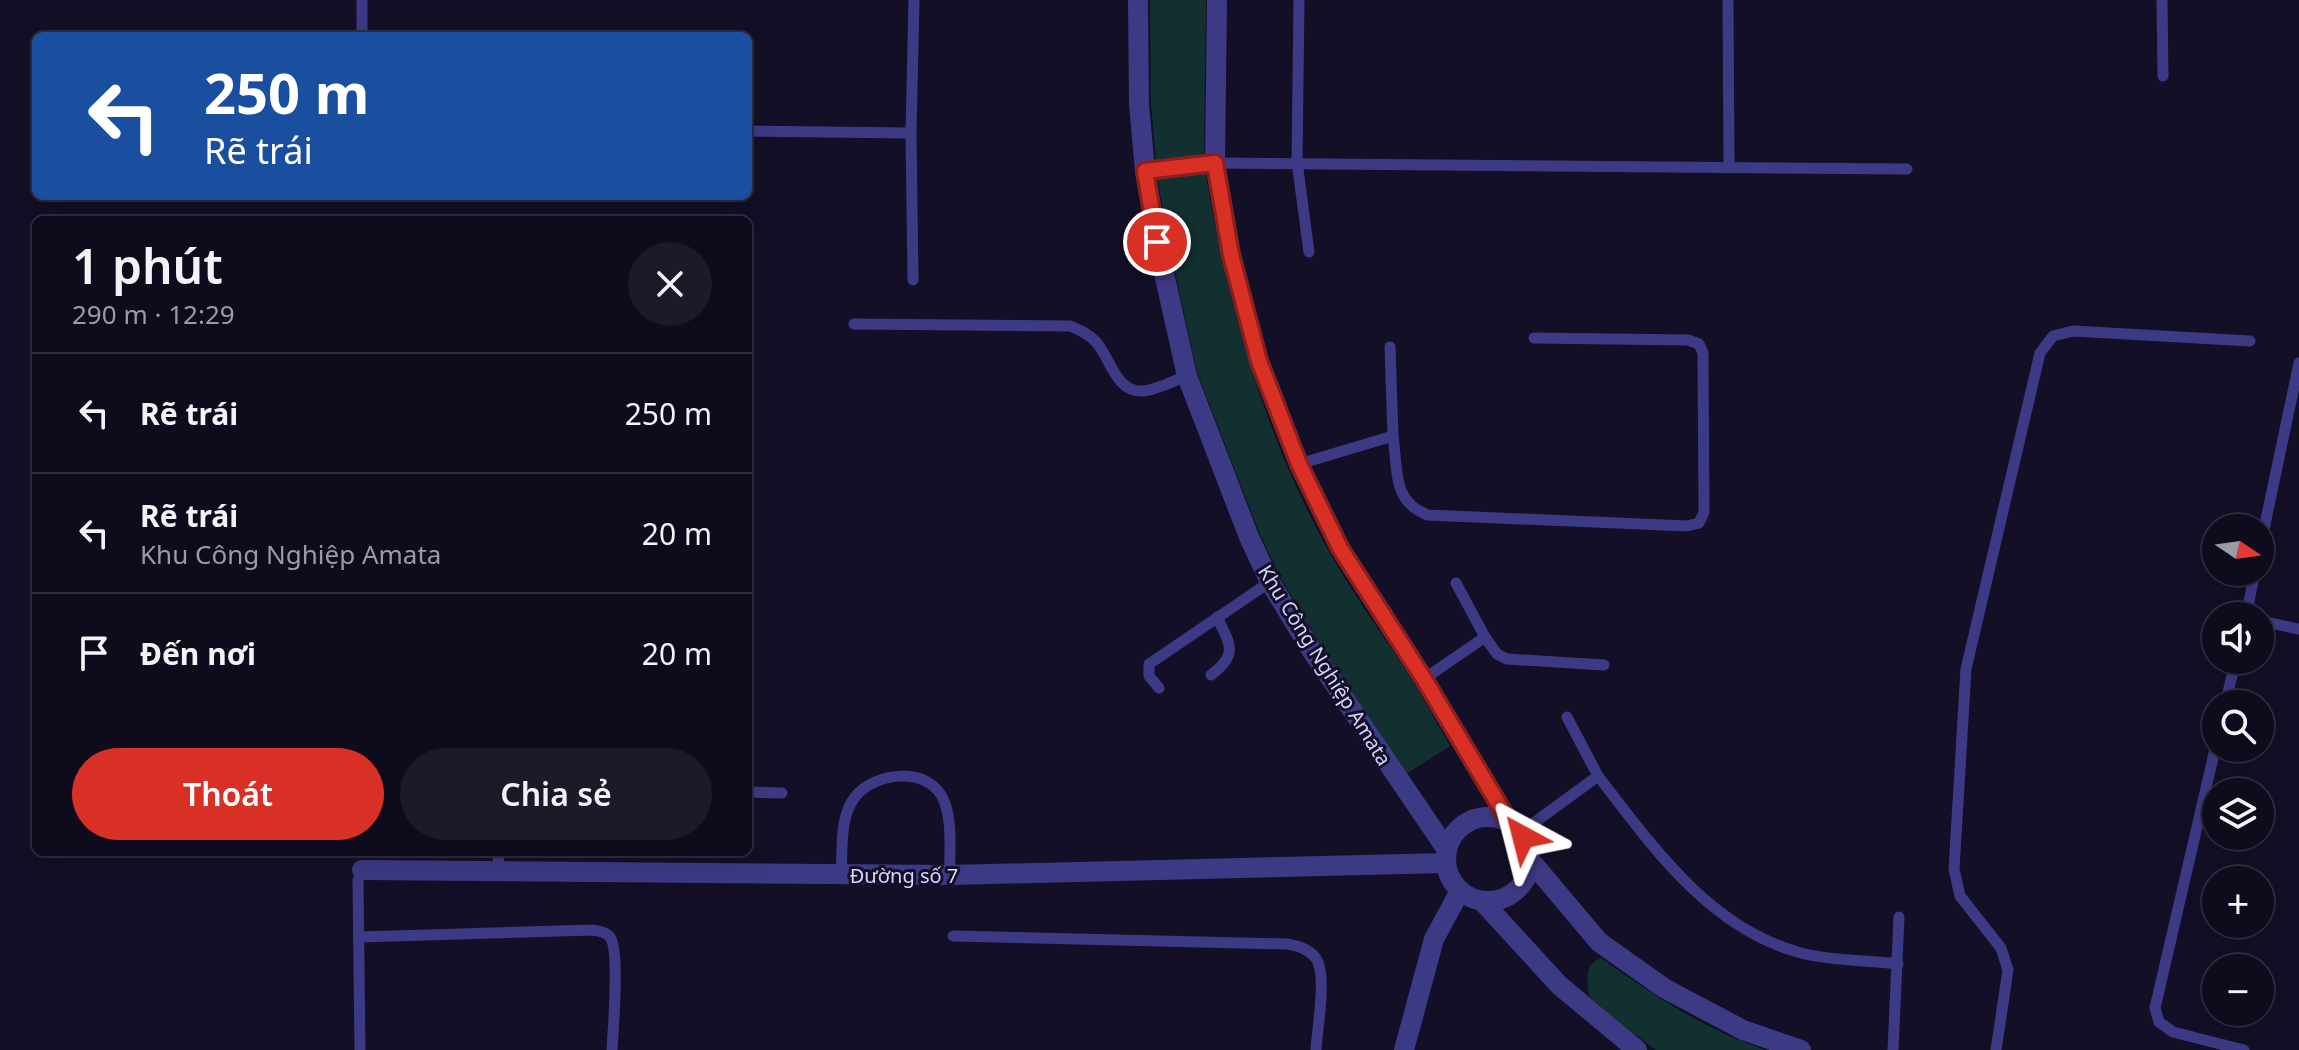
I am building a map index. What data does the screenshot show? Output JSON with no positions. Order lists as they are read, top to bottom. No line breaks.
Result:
{"streets":{"street":["Khu Công Nghiệp Amata","Đường số 7"]},"crossings":[["Khu Công Nghiệp Amata","Đường số 7"]],"north":"right","page":{"turn":["250 m","Rẽ trái"],"heading":["1 phút","290 m · 12:29"],"list":[{"name":"Rẽ trái","value":"250 m"},{"name":"Rẽ trái","note":"Khu Công Nghiệp Amata","value":"20 m"},{"name":"Đến nơi","value":"20 m"}],"map_buttons":["+","−"],"buttons":["Thoát","Chia sẻ"]}}
